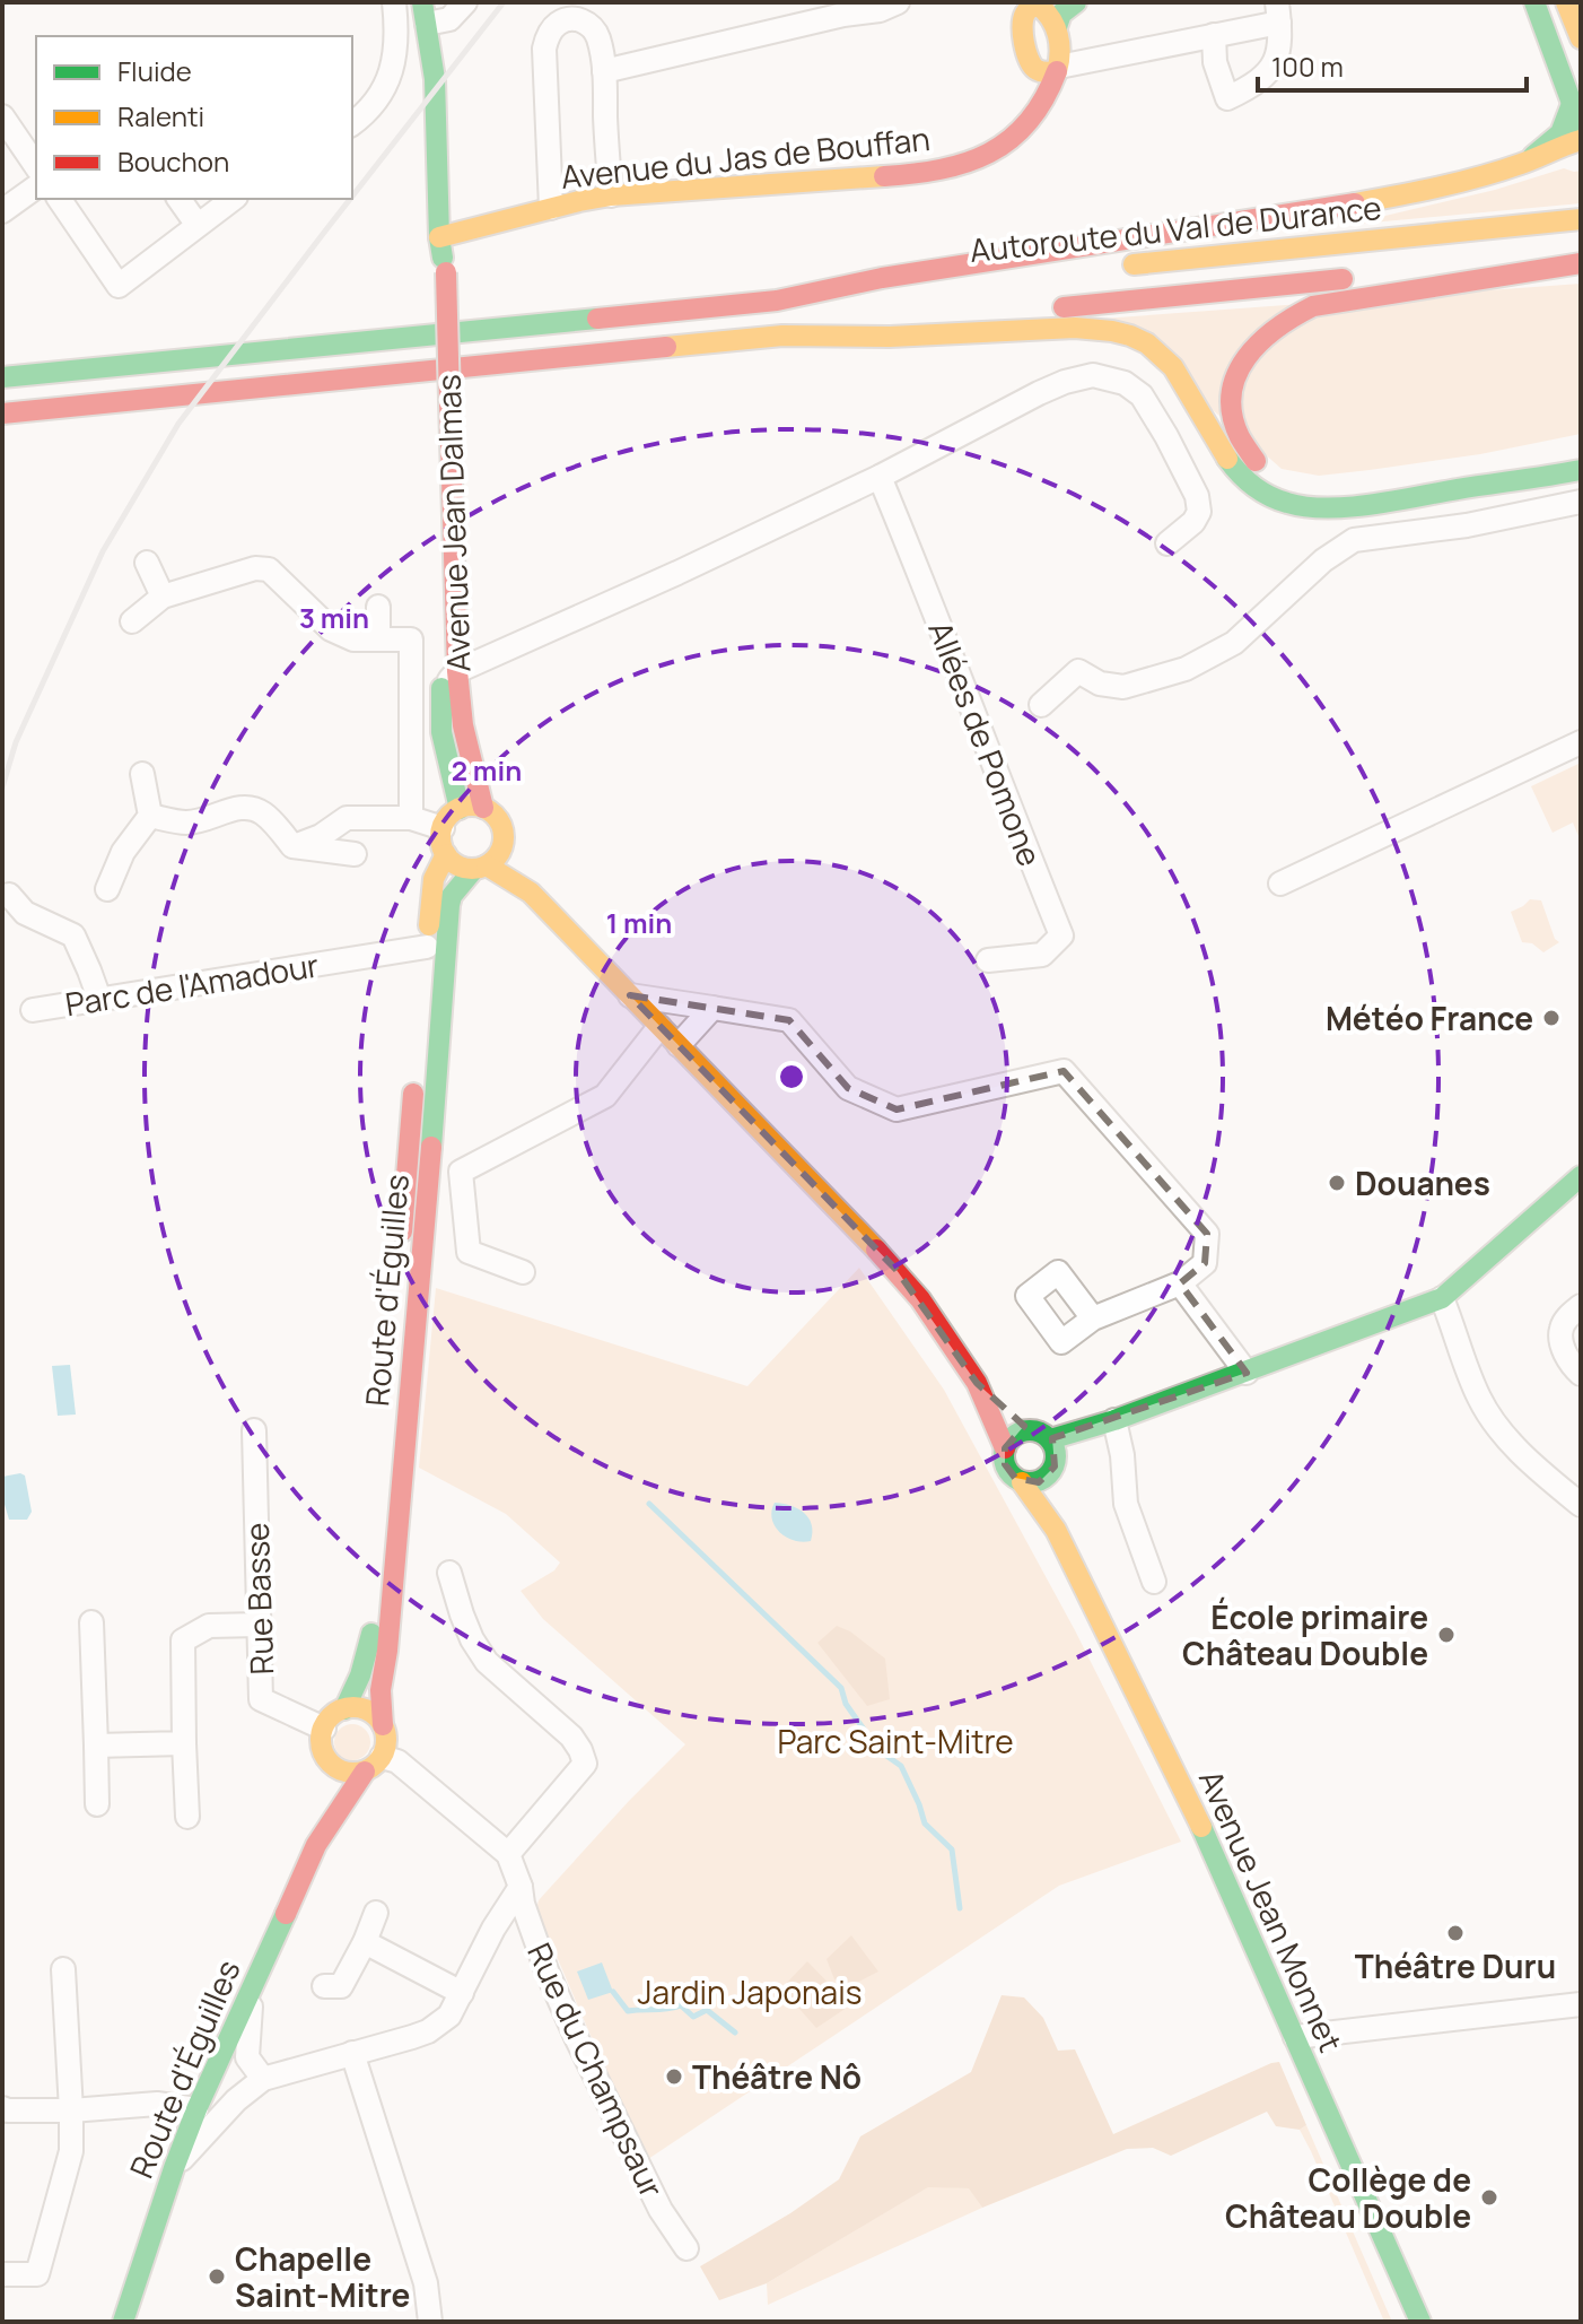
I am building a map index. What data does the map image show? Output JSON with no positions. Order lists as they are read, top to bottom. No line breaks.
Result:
{"streets":{"main road":["Avenue du Jas de Bouffan","Autoroute du Val de Durance","Avenue Jean Dalmas","Route d'Éguilles","Avenue Jean Monnet"],"street":["Allées de Pomone","Parc de l'Amadour","Rue Basse","Rue du Champsaur"]},"crossings":[["Avenue du Jas de Bouffan","Avenue Jean Dalmas"],["Avenue Jean Dalmas","Route d'Éguilles"],["Route d'Éguilles","Rue Basse"]],"parks":["Parc Saint-Mitre","Jardin Japonais"],"places":["Météo France","Douanes","École primaire Château Double","Théâtre Duru","Théâtre Nô","Collège de Château Double","Chapelle Saint-Mitre"],"legend":["Fluide","Ralenti","Bouchon"],"scale_bar":"100 m","rings":["3 min","2 min","1 min"]}
